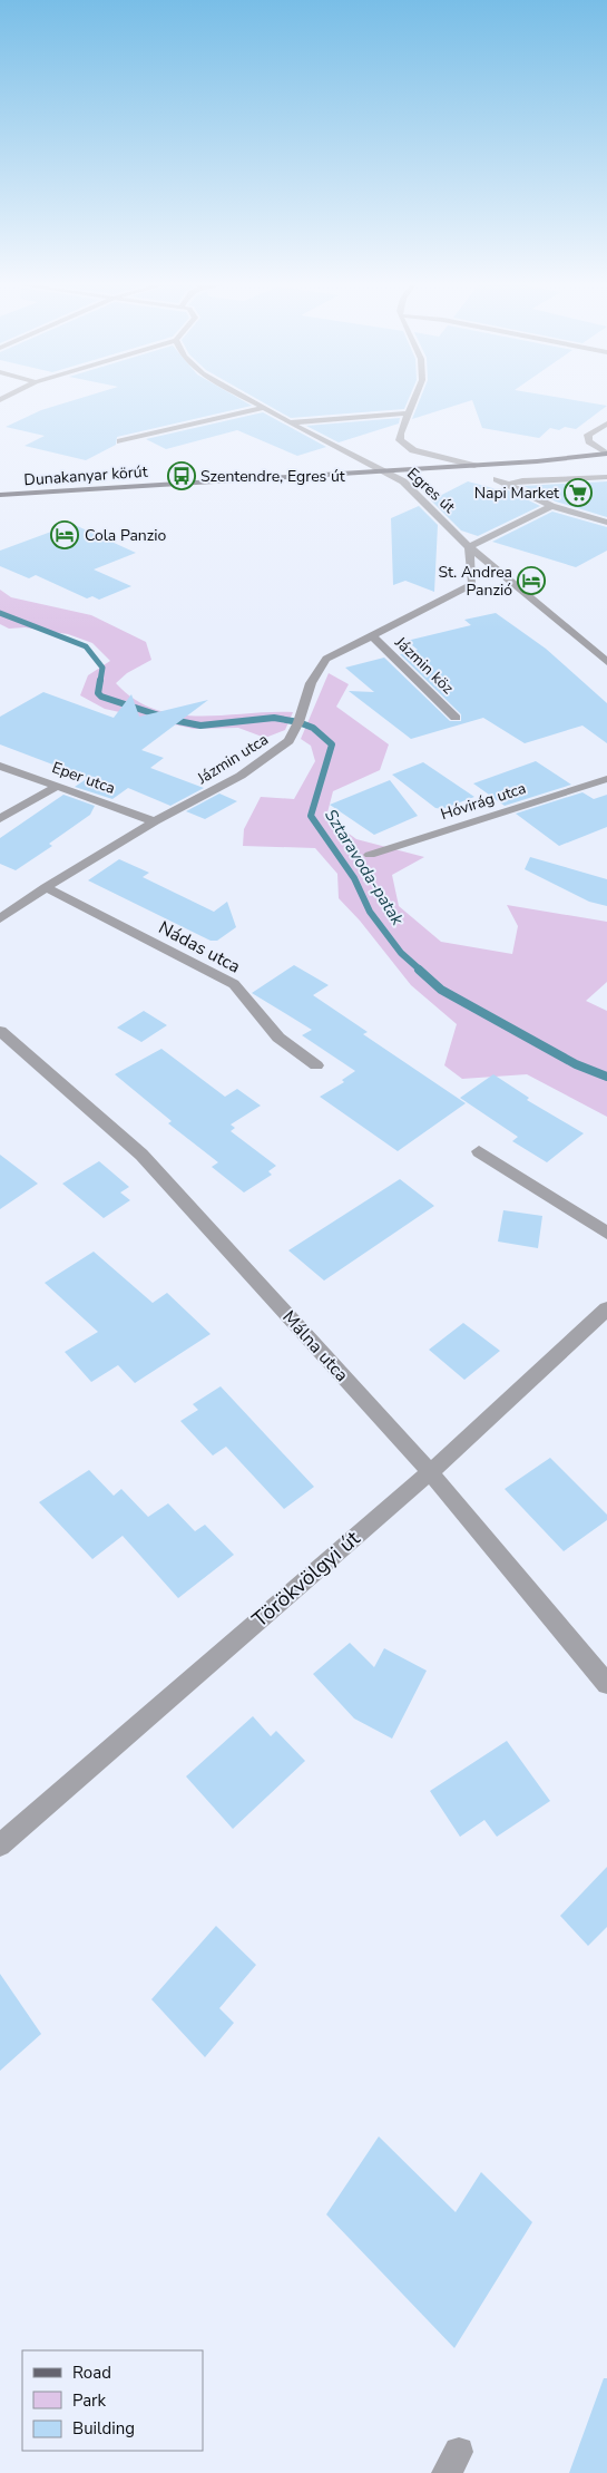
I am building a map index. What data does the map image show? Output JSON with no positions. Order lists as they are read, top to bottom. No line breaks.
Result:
{"streets":{"main road":["Dunakanyar körút"],"street":["Egres út","Jázmin köz","Jázmin utca","Eper utca","Hóvirág utca","Nádas utca","Málna utca","Törökvölgyi út"]},"crossings":[["Dunakanyar körút","Egres út"],["Egres út","Jázmin utca"],["Jázmin köz","Jázmin utca"],["Jázmin utca","Eper utca"],["Jázmin utca","Nádas utca"],["Málna utca","Törökvölgyi út"]],"water":["Sztaravoda-patak"],"places":{"bus stop":["Szentendre, Egres út"],"supermarket":["Napi Market"],"hotel":["Cola Panzio","St. Andrea Panzió"]},"legend":["Road","Park","Building"]}
